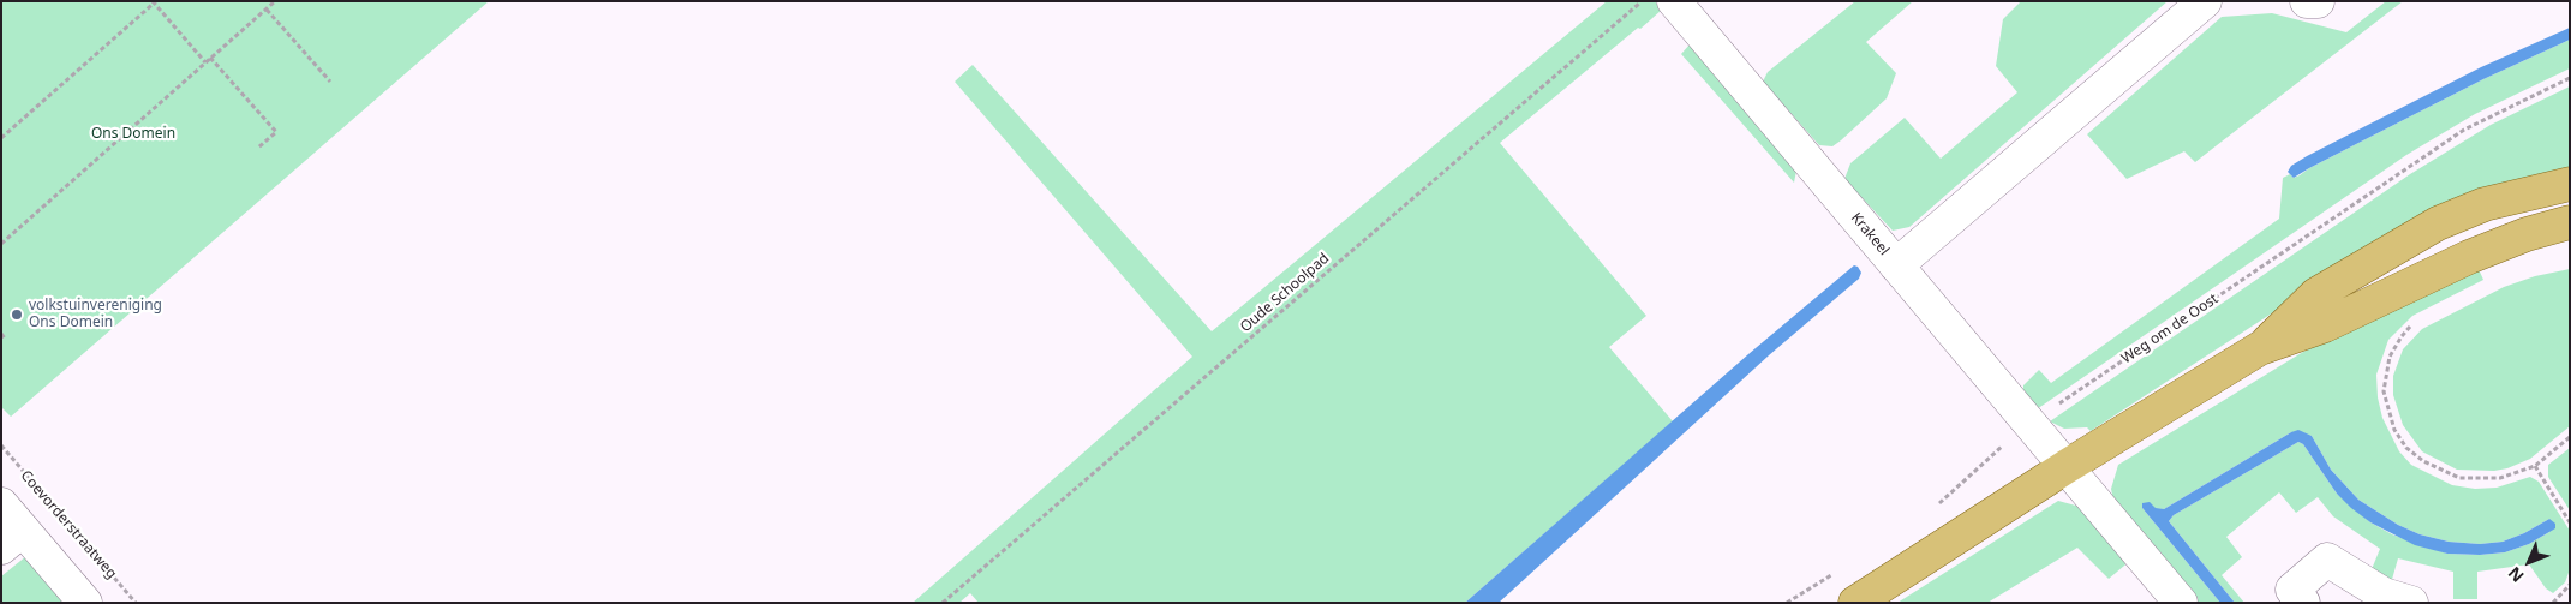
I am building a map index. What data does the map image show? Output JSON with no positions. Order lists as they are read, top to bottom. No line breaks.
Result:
{"streets":{"street":["Krakeel"],"path":["Oude Schoolpad","Weg om de Oost","Coevorderstraatweg"]},"crossings":[["Krakeel","Weg om de Oost"]],"parks":["Ons Domein"],"places":["volkstuinvereniging Ons Domein"],"north":"bottom left"}
